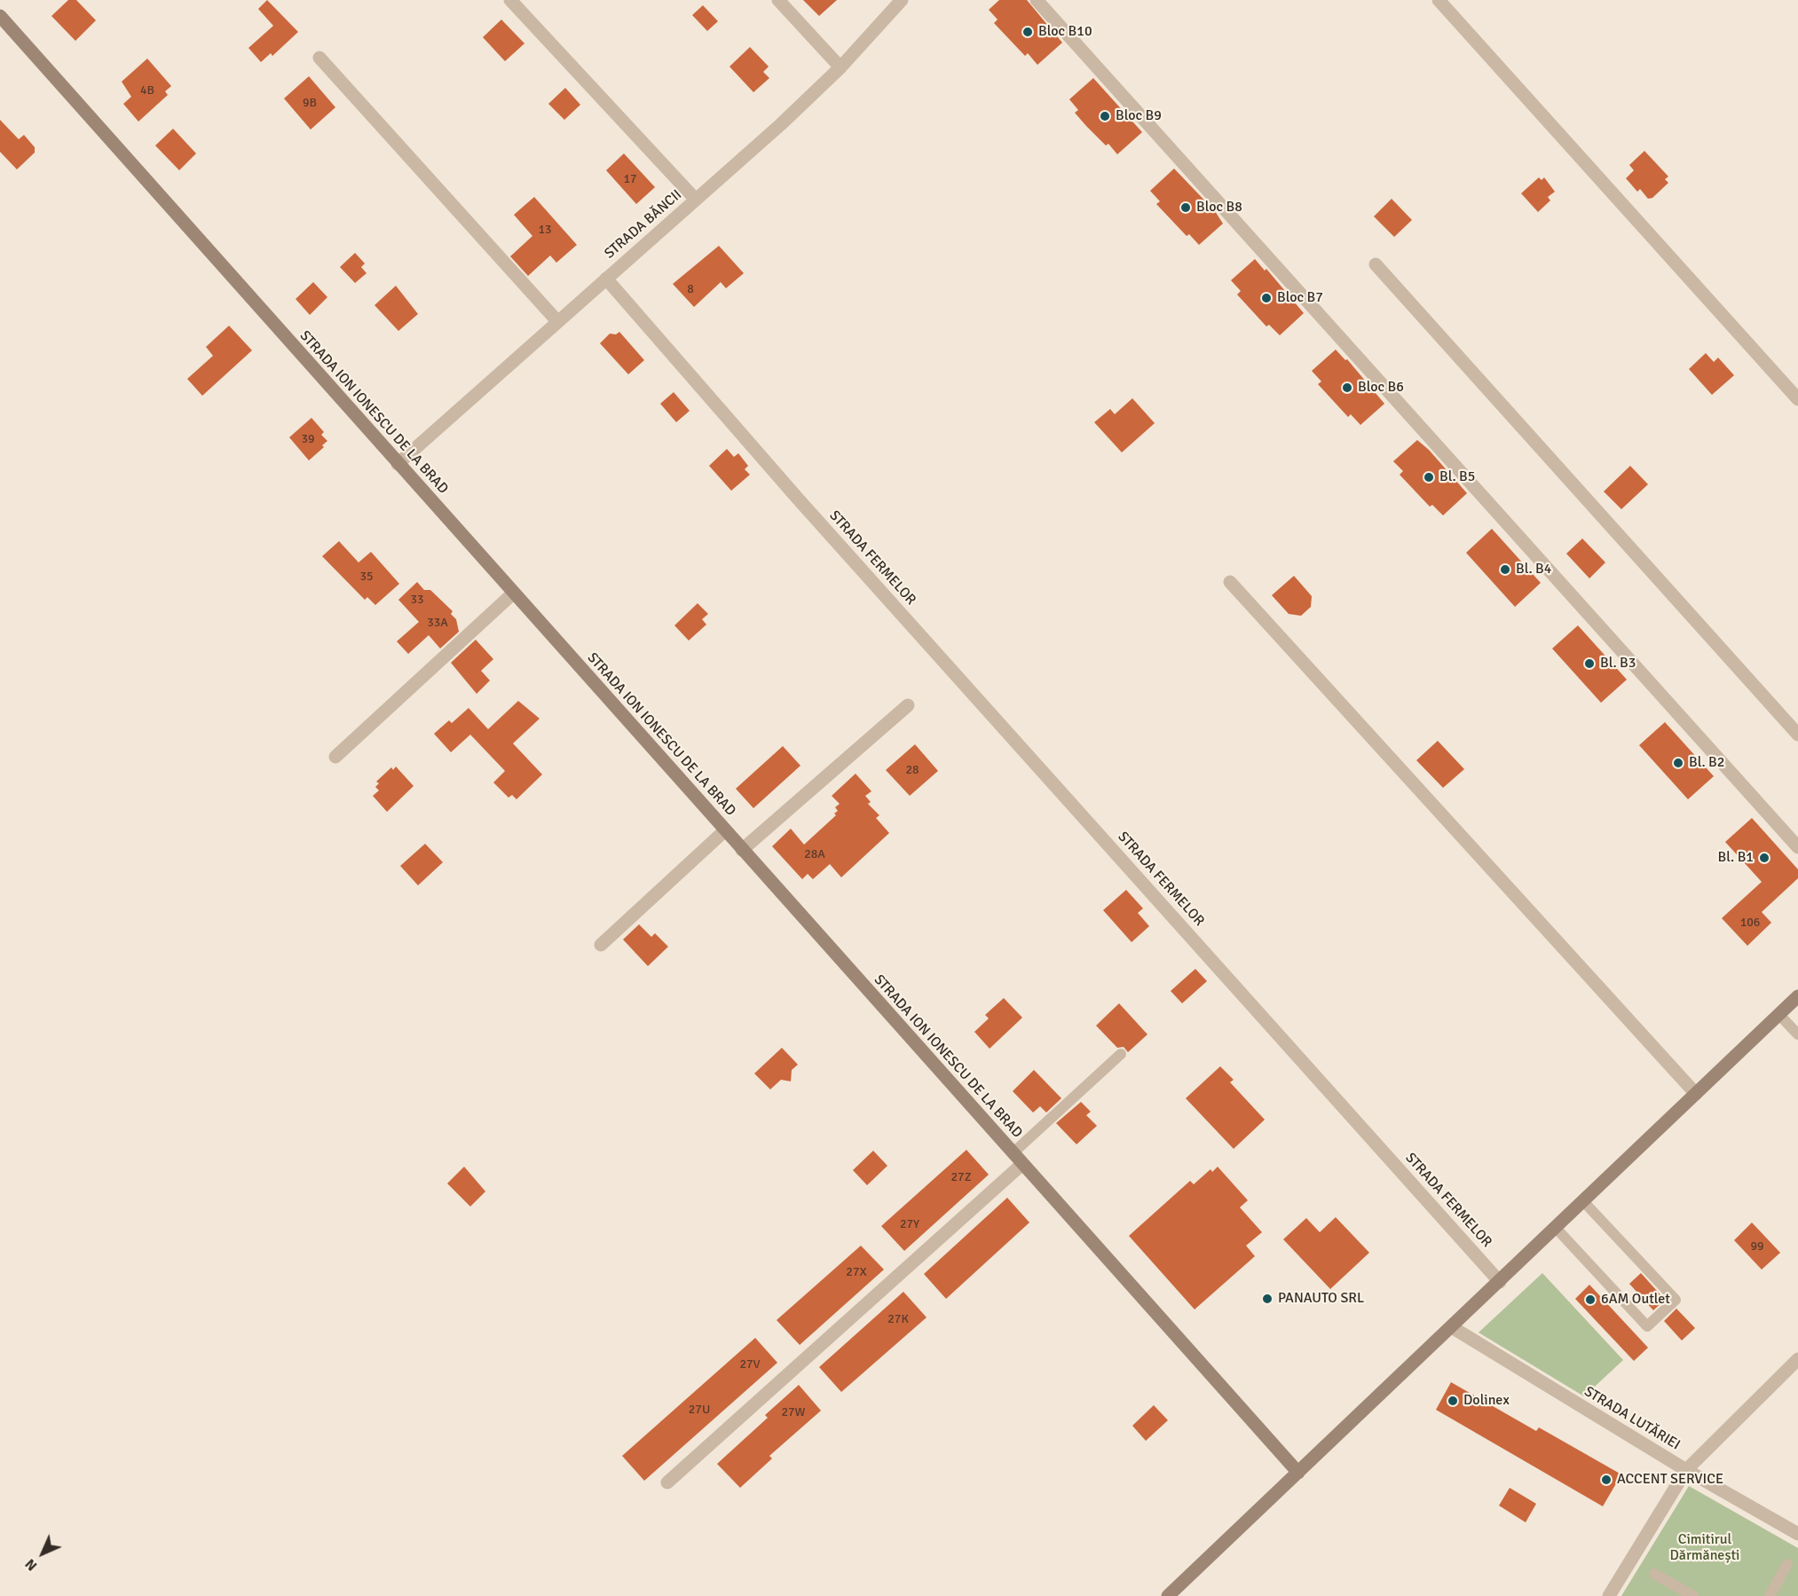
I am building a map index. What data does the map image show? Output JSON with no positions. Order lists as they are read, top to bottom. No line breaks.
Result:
{"streets":{"street":["STRADA BĂNCII","STRADA ION IONESCU DE LA BRAD","STRADA FERMELOR","STRADA LUTĂRIEI"]},"crossings":[["STRADA BĂNCII","STRADA ION IONESCU DE LA BRAD"],["STRADA BĂNCII","STRADA FERMELOR"]],"parks":["Cimitirul Dărmănești"],"places":["Bloc B10","Bloc B9","Bloc B8","Bloc B7","Bloc B6","Bl. B5","Bl. B4","Bl. B3","Bl. B2","Bl. B1","PANAUTO SRL","6AM Outlet","Dolinex","ACCENT SERVICE"],"house_numbers":["4B","9B","17","13","8","39","35","33","33A","28","28A","106","27Z","27Y","99","27X","27K","27V","27U","27W"],"north":"bottom left"}
